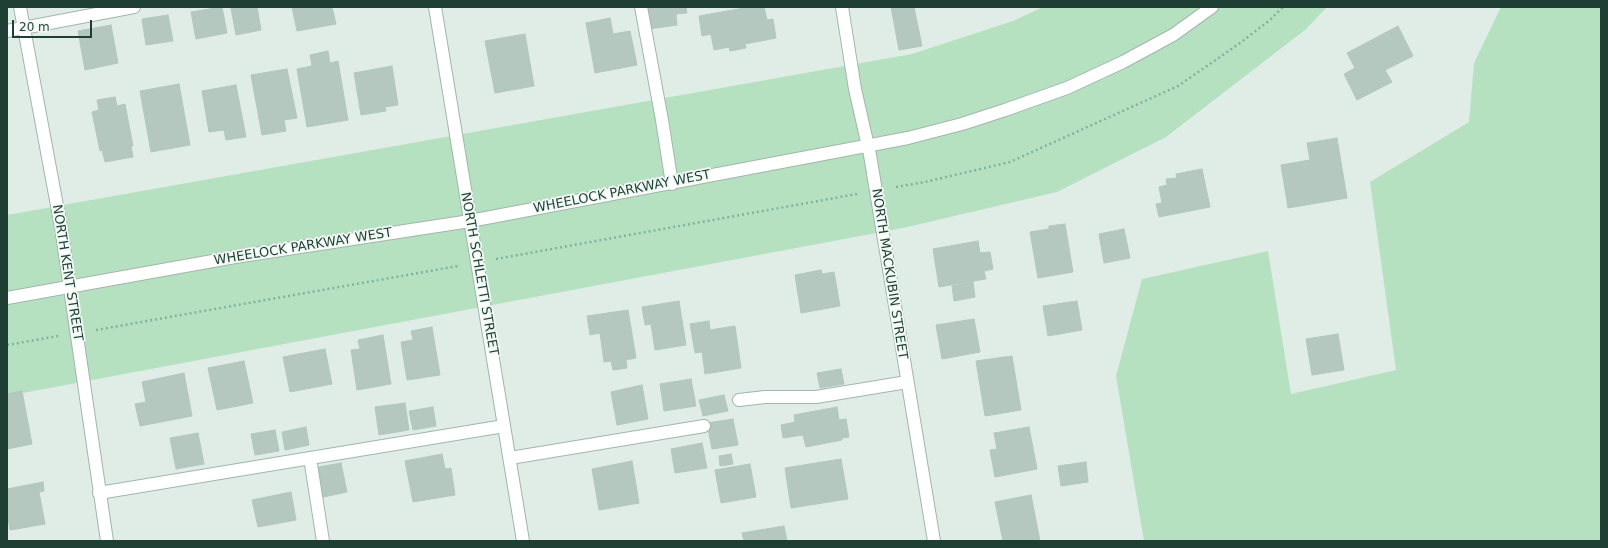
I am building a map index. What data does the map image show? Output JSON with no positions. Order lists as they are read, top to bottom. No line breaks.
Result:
{"streets":{"street":["WHEELOCK PARKWAY WEST","NORTH KENT STREET","NORTH SCHLETTI STREET","NORTH MACKUBIN STREET"]},"crossings":[["WHEELOCK PARKWAY WEST","NORTH KENT STREET"],["WHEELOCK PARKWAY WEST","NORTH SCHLETTI STREET"],["WHEELOCK PARKWAY WEST","NORTH MACKUBIN STREET"]],"scale_bar":"20 m"}
